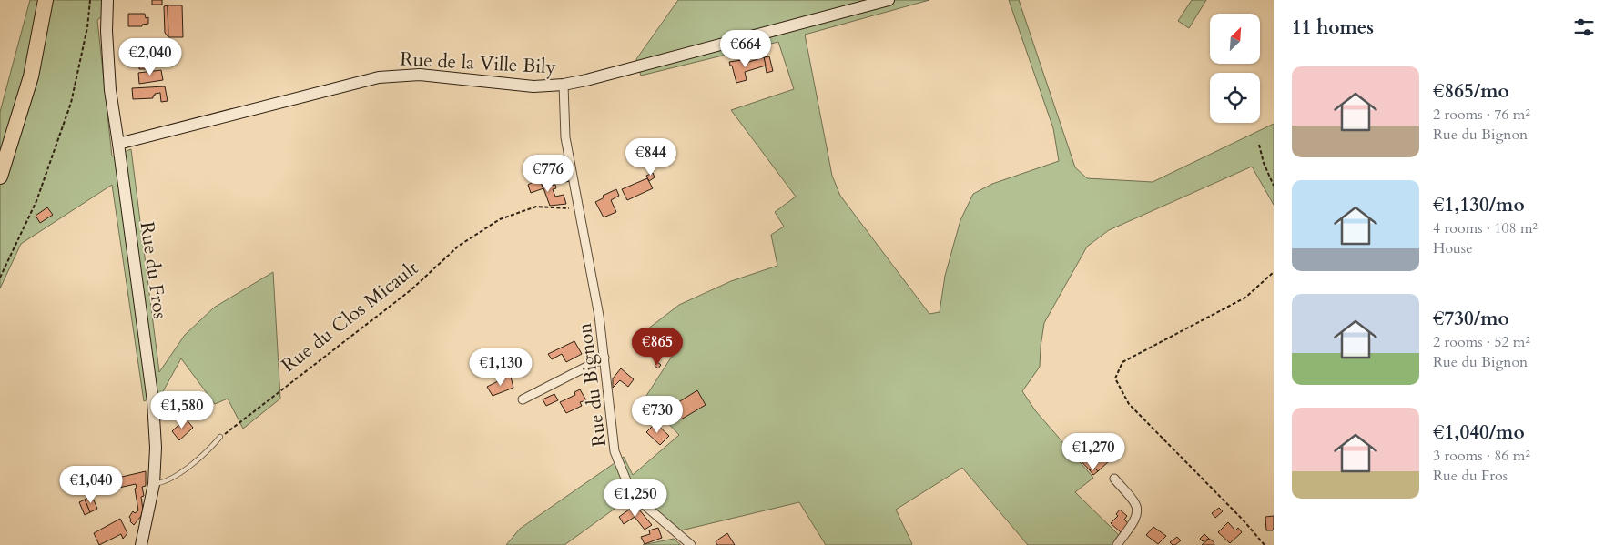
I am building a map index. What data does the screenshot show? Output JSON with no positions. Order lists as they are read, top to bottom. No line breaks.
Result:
{"streets":{"street":["Rue de la Ville Bily","Rue du Fros","Rue du Bignon"],"path":["Rue du Clos Micault"]},"crossings":[["Rue de la Ville Bily","Rue du Fros"],["Rue de la Ville Bily","Rue du Bignon"],["Rue du Clos Micault","Rue du Bignon"]],"north":"top right","page":{"heading":"11 homes","price":["€664","€2,040","€844","€776","€865","€1,130","€1,580","€730","€1,270","€1,040","€1,250"],"list":[{"name":"€865/mo","note":"2 rooms · 76 m² · Rue du Bignon"},{"name":"€1,130/mo","note":"4 rooms · 108 m² · House"},{"name":"€730/mo","note":"2 rooms · 52 m² · Rue du Bignon"},{"name":"€1,040/mo","note":"3 rooms · 86 m² · Rue du Fros"}]}}
